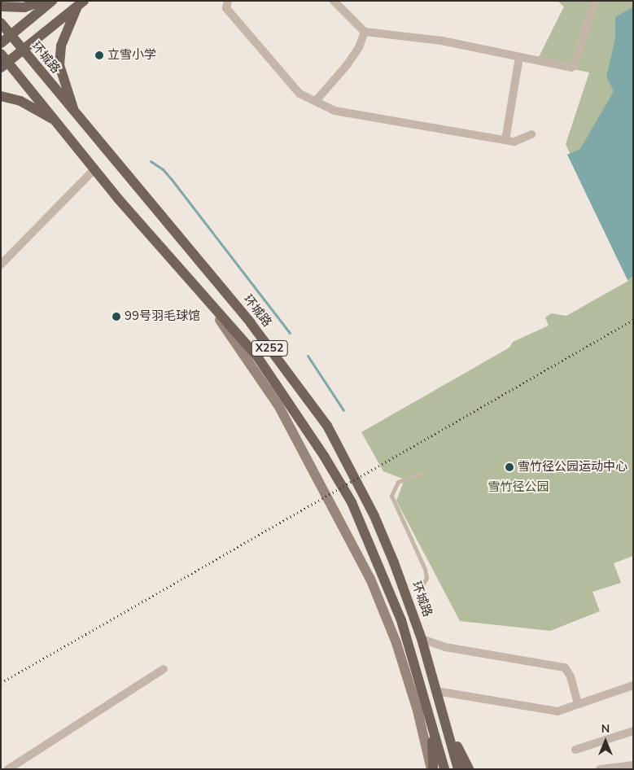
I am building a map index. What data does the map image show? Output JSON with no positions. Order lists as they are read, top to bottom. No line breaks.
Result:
{"streets":{"main road":["环城路","X252"]},"crossings":[["环城路","X252"]],"parks":["雪竹径公园"],"places":["立雪小学","99号羽毛球馆","雪竹径公园运动中心"],"north":"top"}
